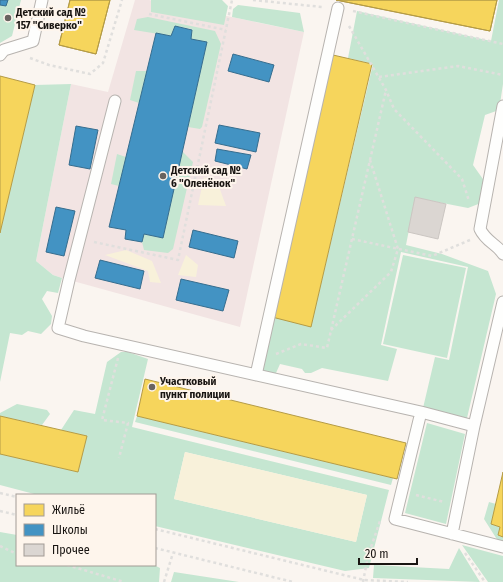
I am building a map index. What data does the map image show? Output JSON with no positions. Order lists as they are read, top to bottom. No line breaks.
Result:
{"places":["Детский сад № 157 \"Сиверко\"","Детский сад № 6 \"Оленёнок\"","Участковый пункт полиции"],"legend":["Жильё","Школы","Прочее"],"scale_bar":"20 m"}
